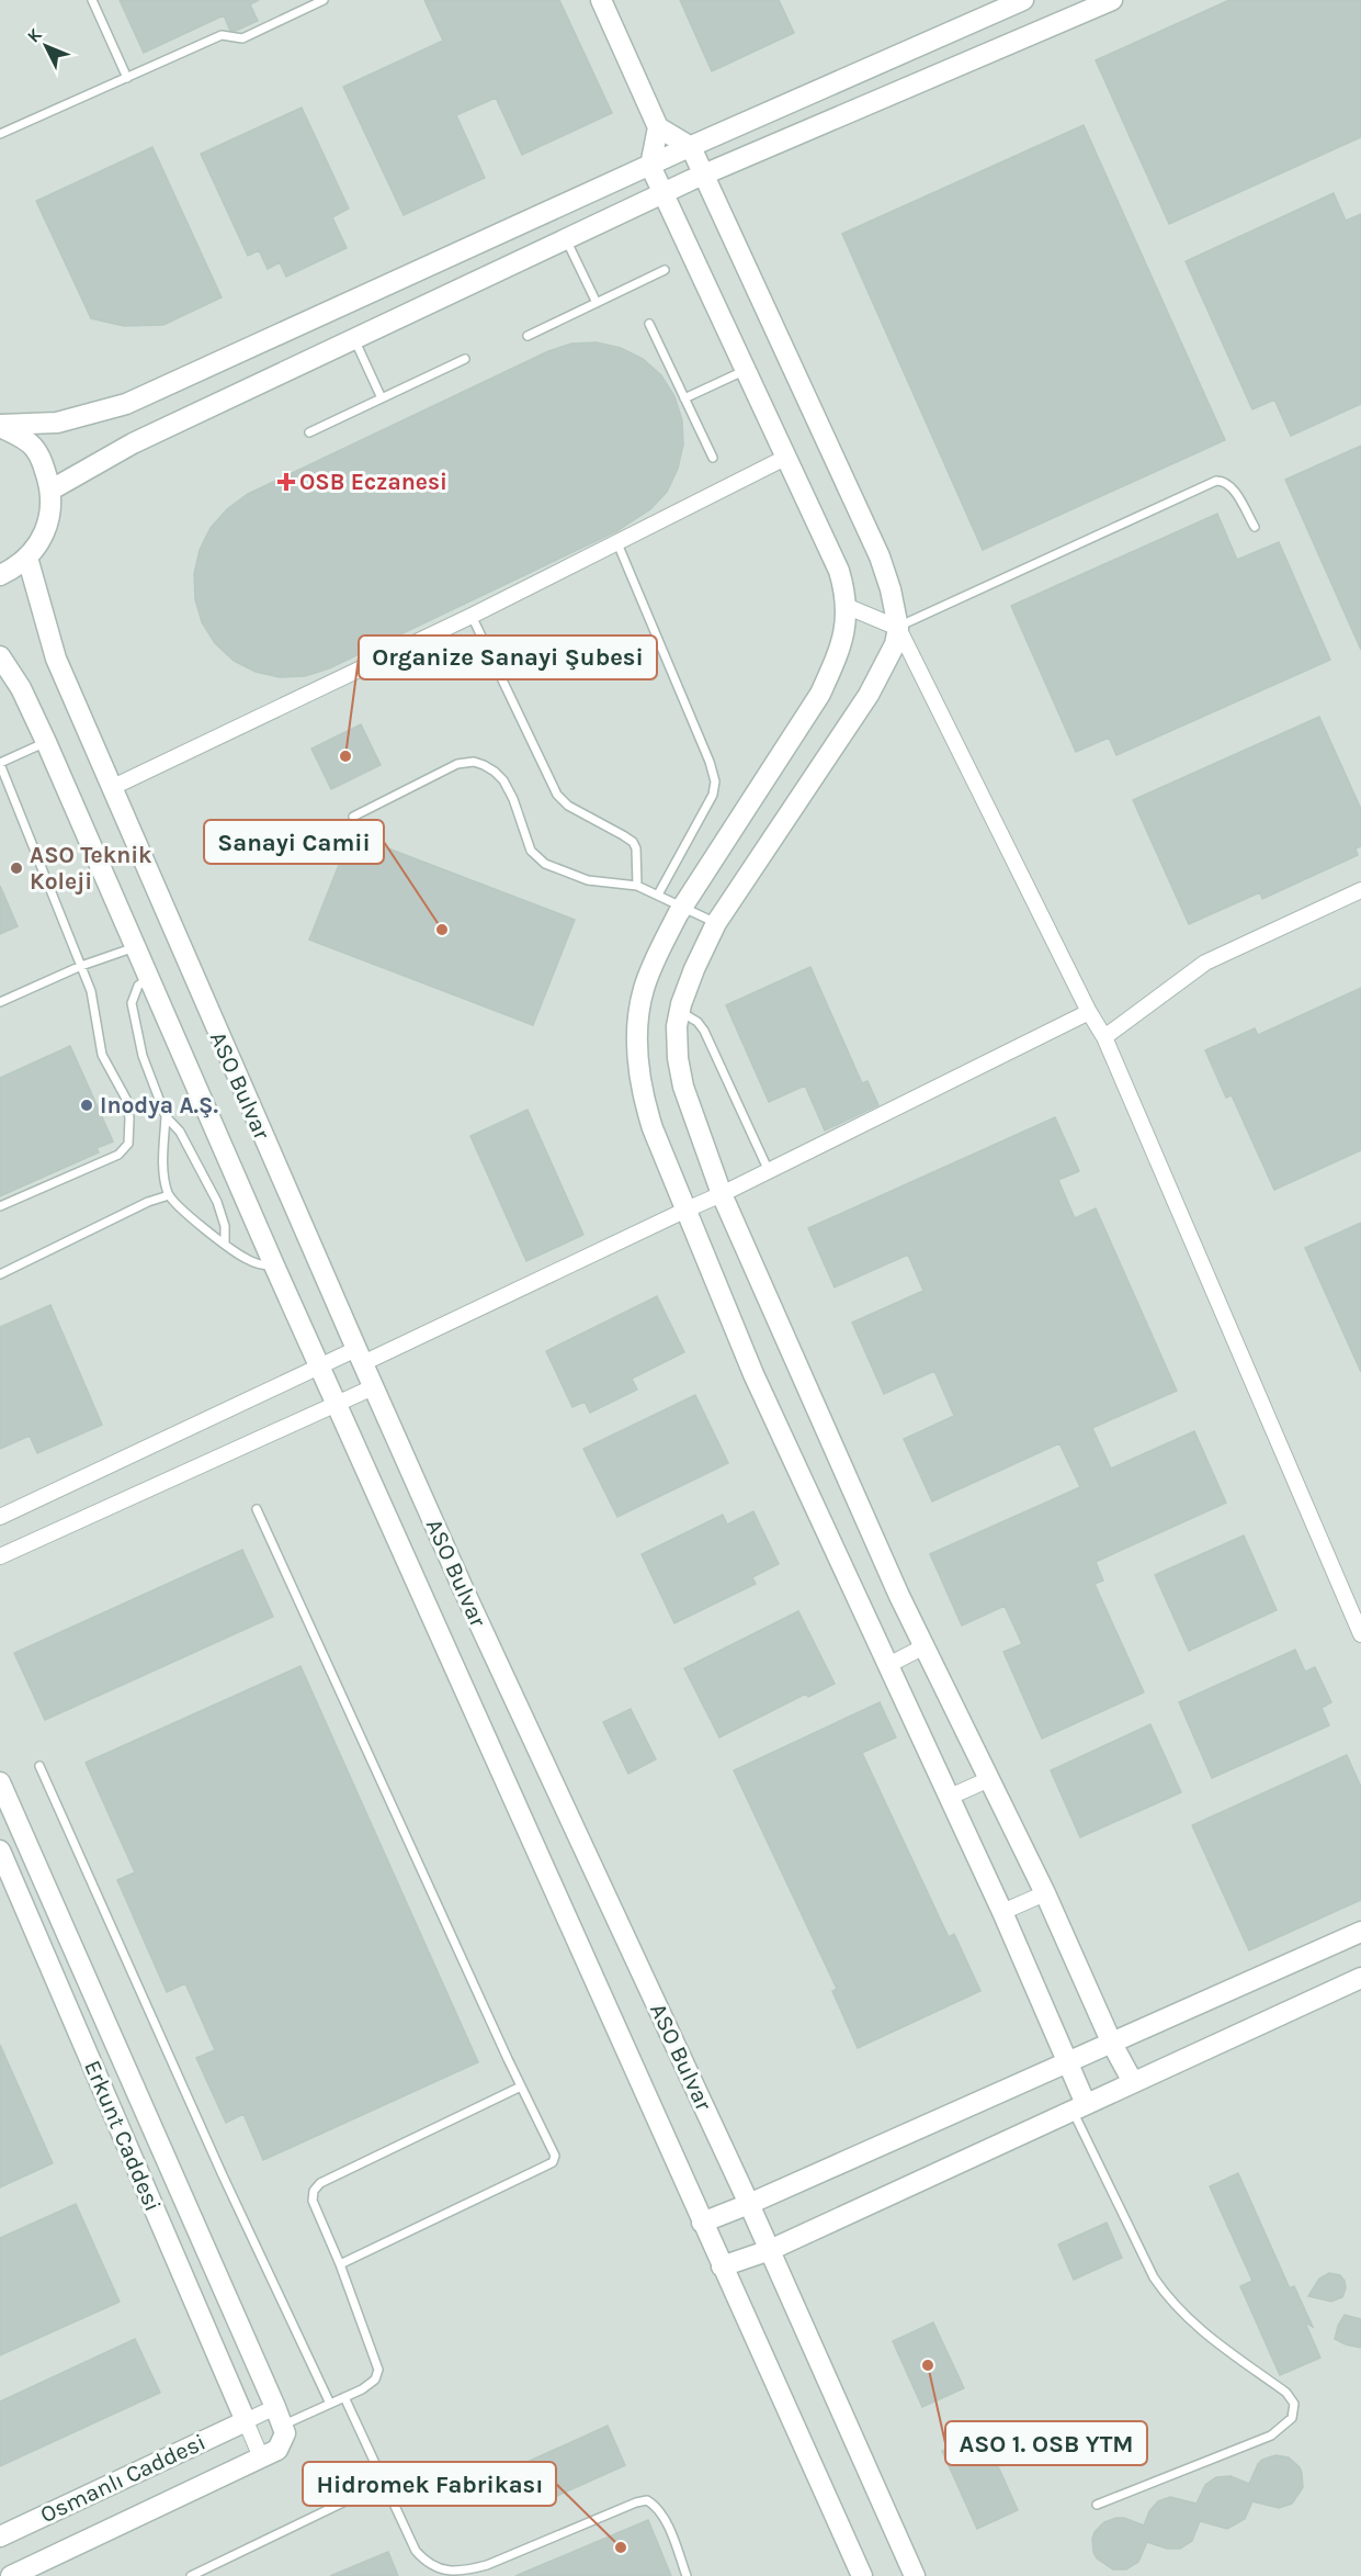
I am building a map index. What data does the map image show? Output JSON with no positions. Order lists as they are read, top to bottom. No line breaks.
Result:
{"streets":{"street":["ASO Bulvar","Erkunt Caddesi","Osmanlı Caddesi"]},"crossings":[["Erkunt Caddesi","Osmanlı Caddesi"]],"places":{"health":["OSB Eczanesi"],"other":["Organize Sanayi Şubesi","ASO Teknik Koleji","Sanayi Camii","Inodya A.Ş.","ASO 1. OSB YTM","Hidromek Fabrikası"]},"north":"top left"}
